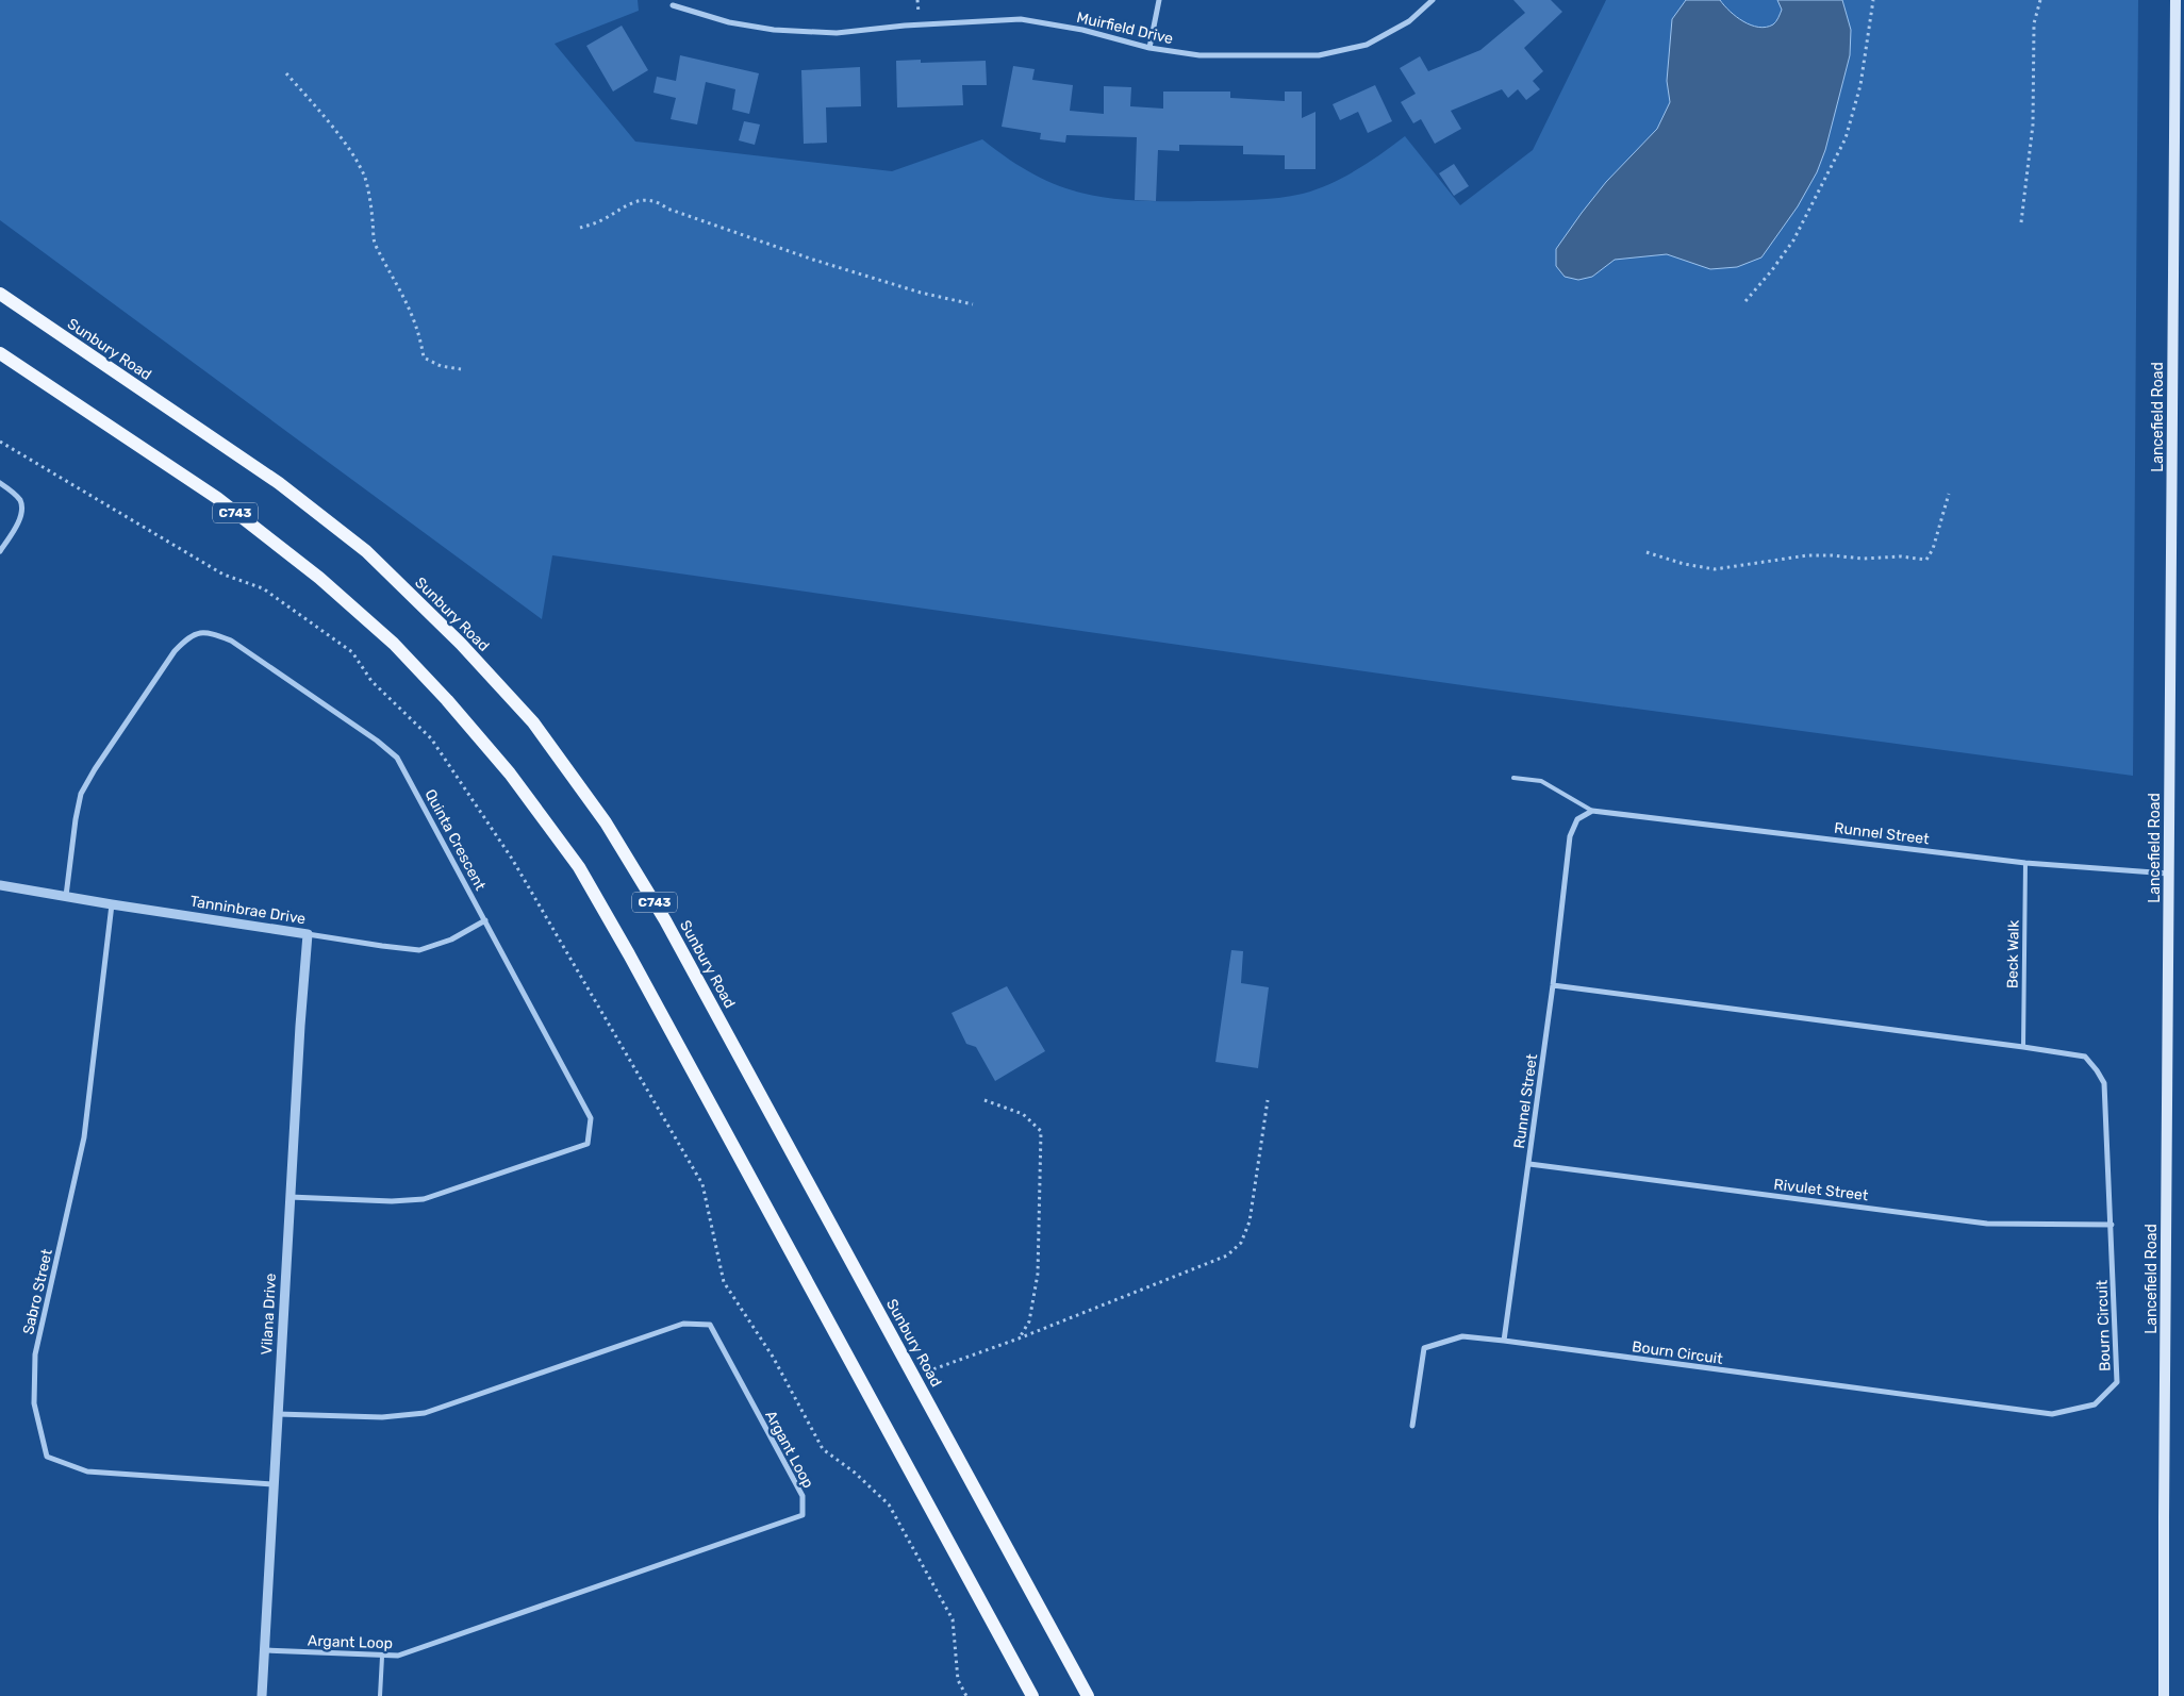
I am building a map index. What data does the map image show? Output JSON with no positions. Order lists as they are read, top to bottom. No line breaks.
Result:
{"streets":{"main road":["Sunbury Road","Lancefield Road","C743"],"street":["Muirfield Drive","Runnel Street","Quinta Crescent","Tanninbrae Drive","Rivulet Street","Sabro Street","Vilana Drive","Bourn Circuit","Argant Loop"],"lane":["Beck Walk"]},"crossings":[["Lancefield Road","Runnel Street"],["Runnel Street","Beck Walk"],["Runnel Street","Rivulet Street"],["Runnel Street","Bourn Circuit"],["Quinta Crescent","Tanninbrae Drive"],["Quinta Crescent","Vilana Drive"],["Tanninbrae Drive","Sabro Street"],["Tanninbrae Drive","Vilana Drive"],["Beck Walk","Bourn Circuit"],["Rivulet Street","Bourn Circuit"],["Sabro Street","Vilana Drive"],["Vilana Drive","Argant Loop"]]}
